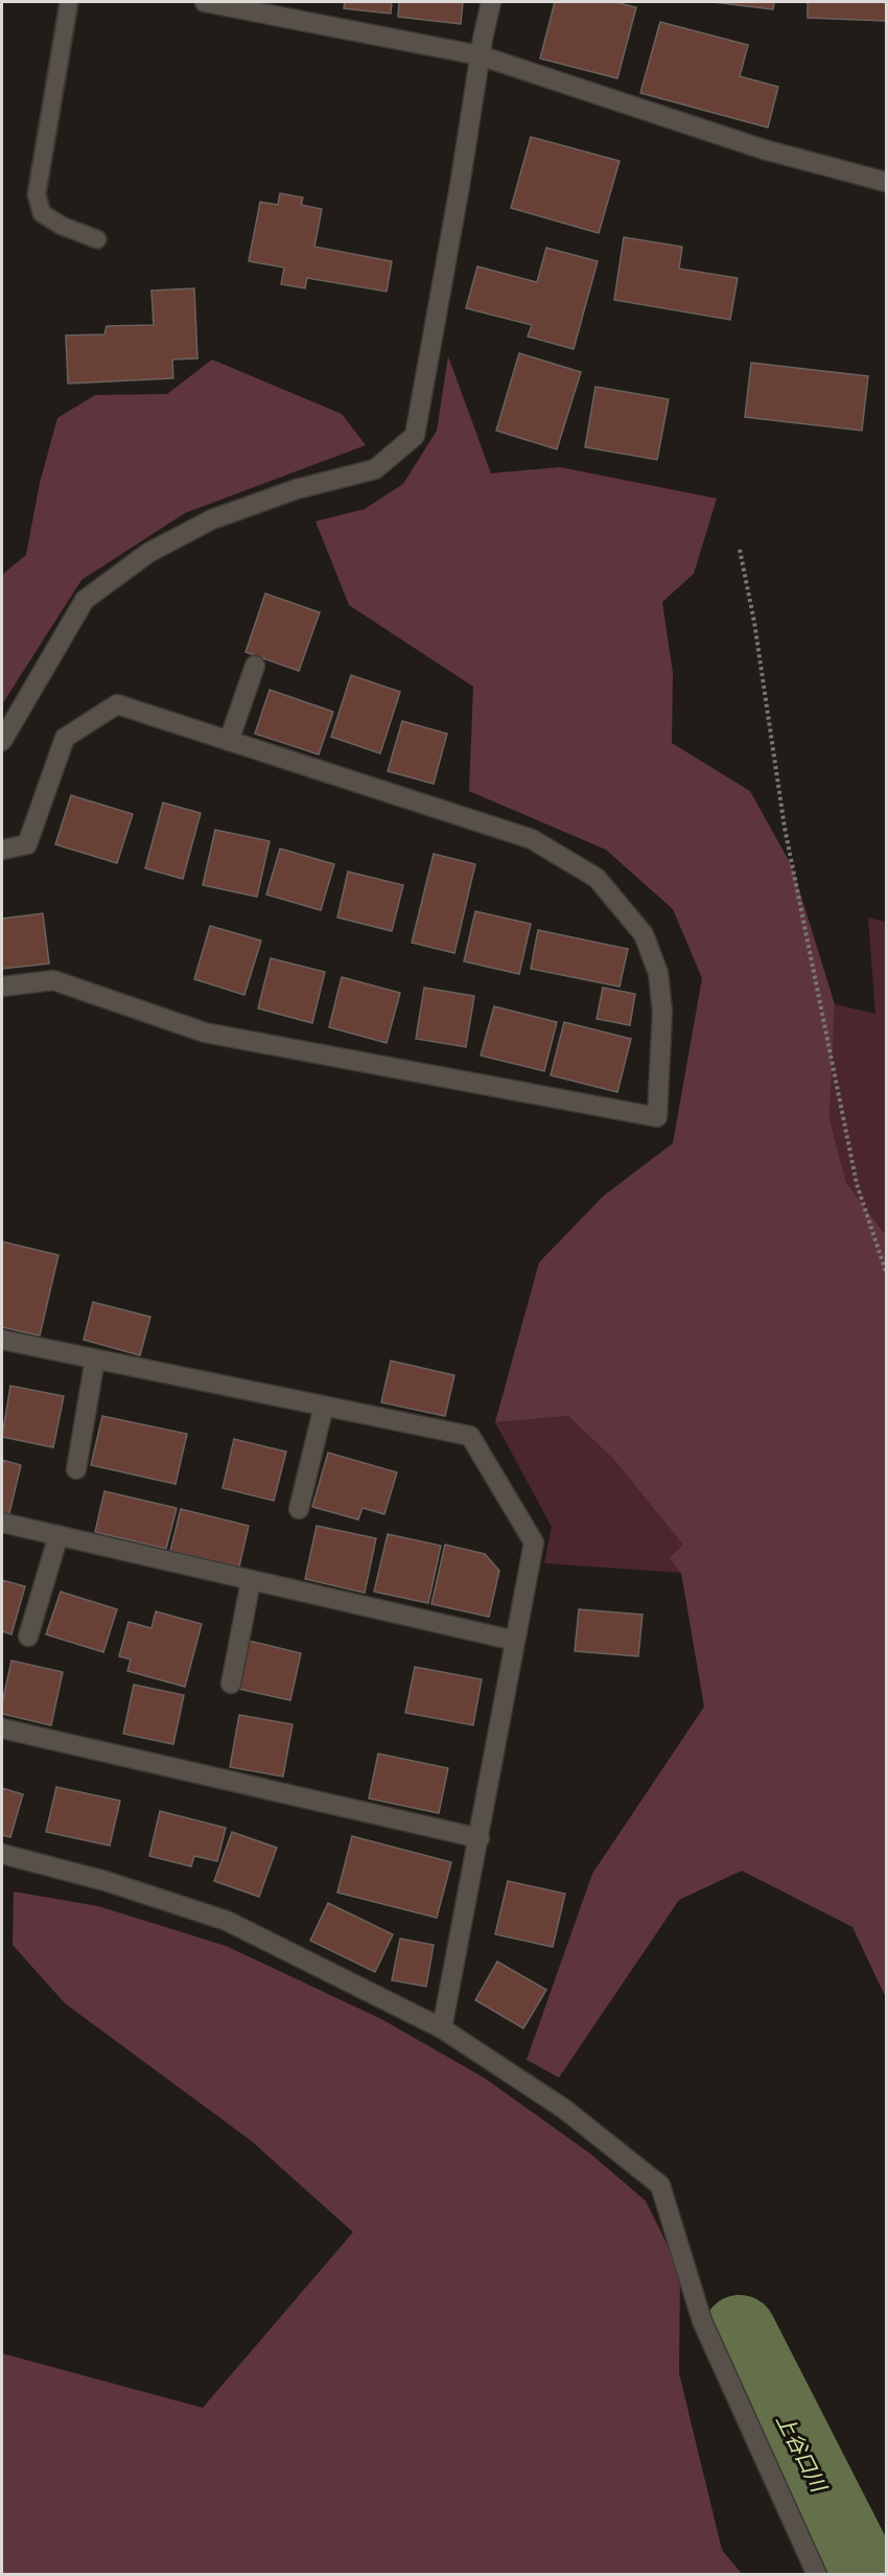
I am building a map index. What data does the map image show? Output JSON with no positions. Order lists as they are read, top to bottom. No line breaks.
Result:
{"water":["上谷口川"]}
